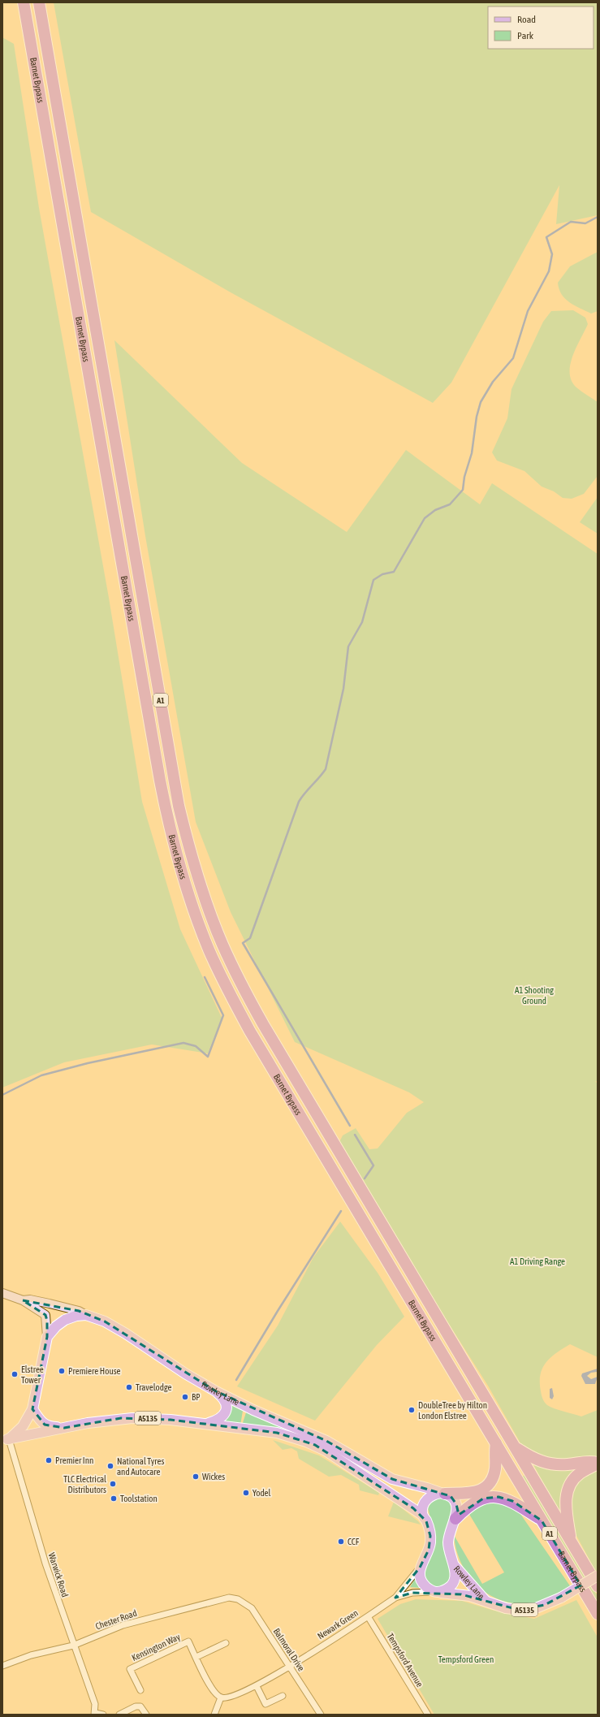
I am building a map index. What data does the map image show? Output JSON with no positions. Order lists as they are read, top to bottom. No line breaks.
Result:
{"streets":{"highway":["Barnet Bypass","A1"],"main road":["Rowley Lane","A5135"],"street":["Warwick Road","Chester Road","Newark Green","Kensington Way","Balmoral Drive","Tempsford Avenue"]},"crossings":[["Rowley Lane","Newark Green"],["A5135","Warwick Road"],["Warwick Road","Chester Road"],["Chester Road","Balmoral Drive"],["Newark Green","Balmoral Drive"],["Newark Green","Tempsford Avenue"]],"parks":["A1 Shooting Ground","A1 Driving Range","Tempsford Green"],"places":["Premiere House","Elstree Tower","Travelodge","BP","DoubleTree by Hilton London Elstree","Premier Inn","National Tyres and Autocare","Wickes","TLC Electrical Distributors","Yodel","Toolstation","CCF"],"legend":["Road","Park"]}
